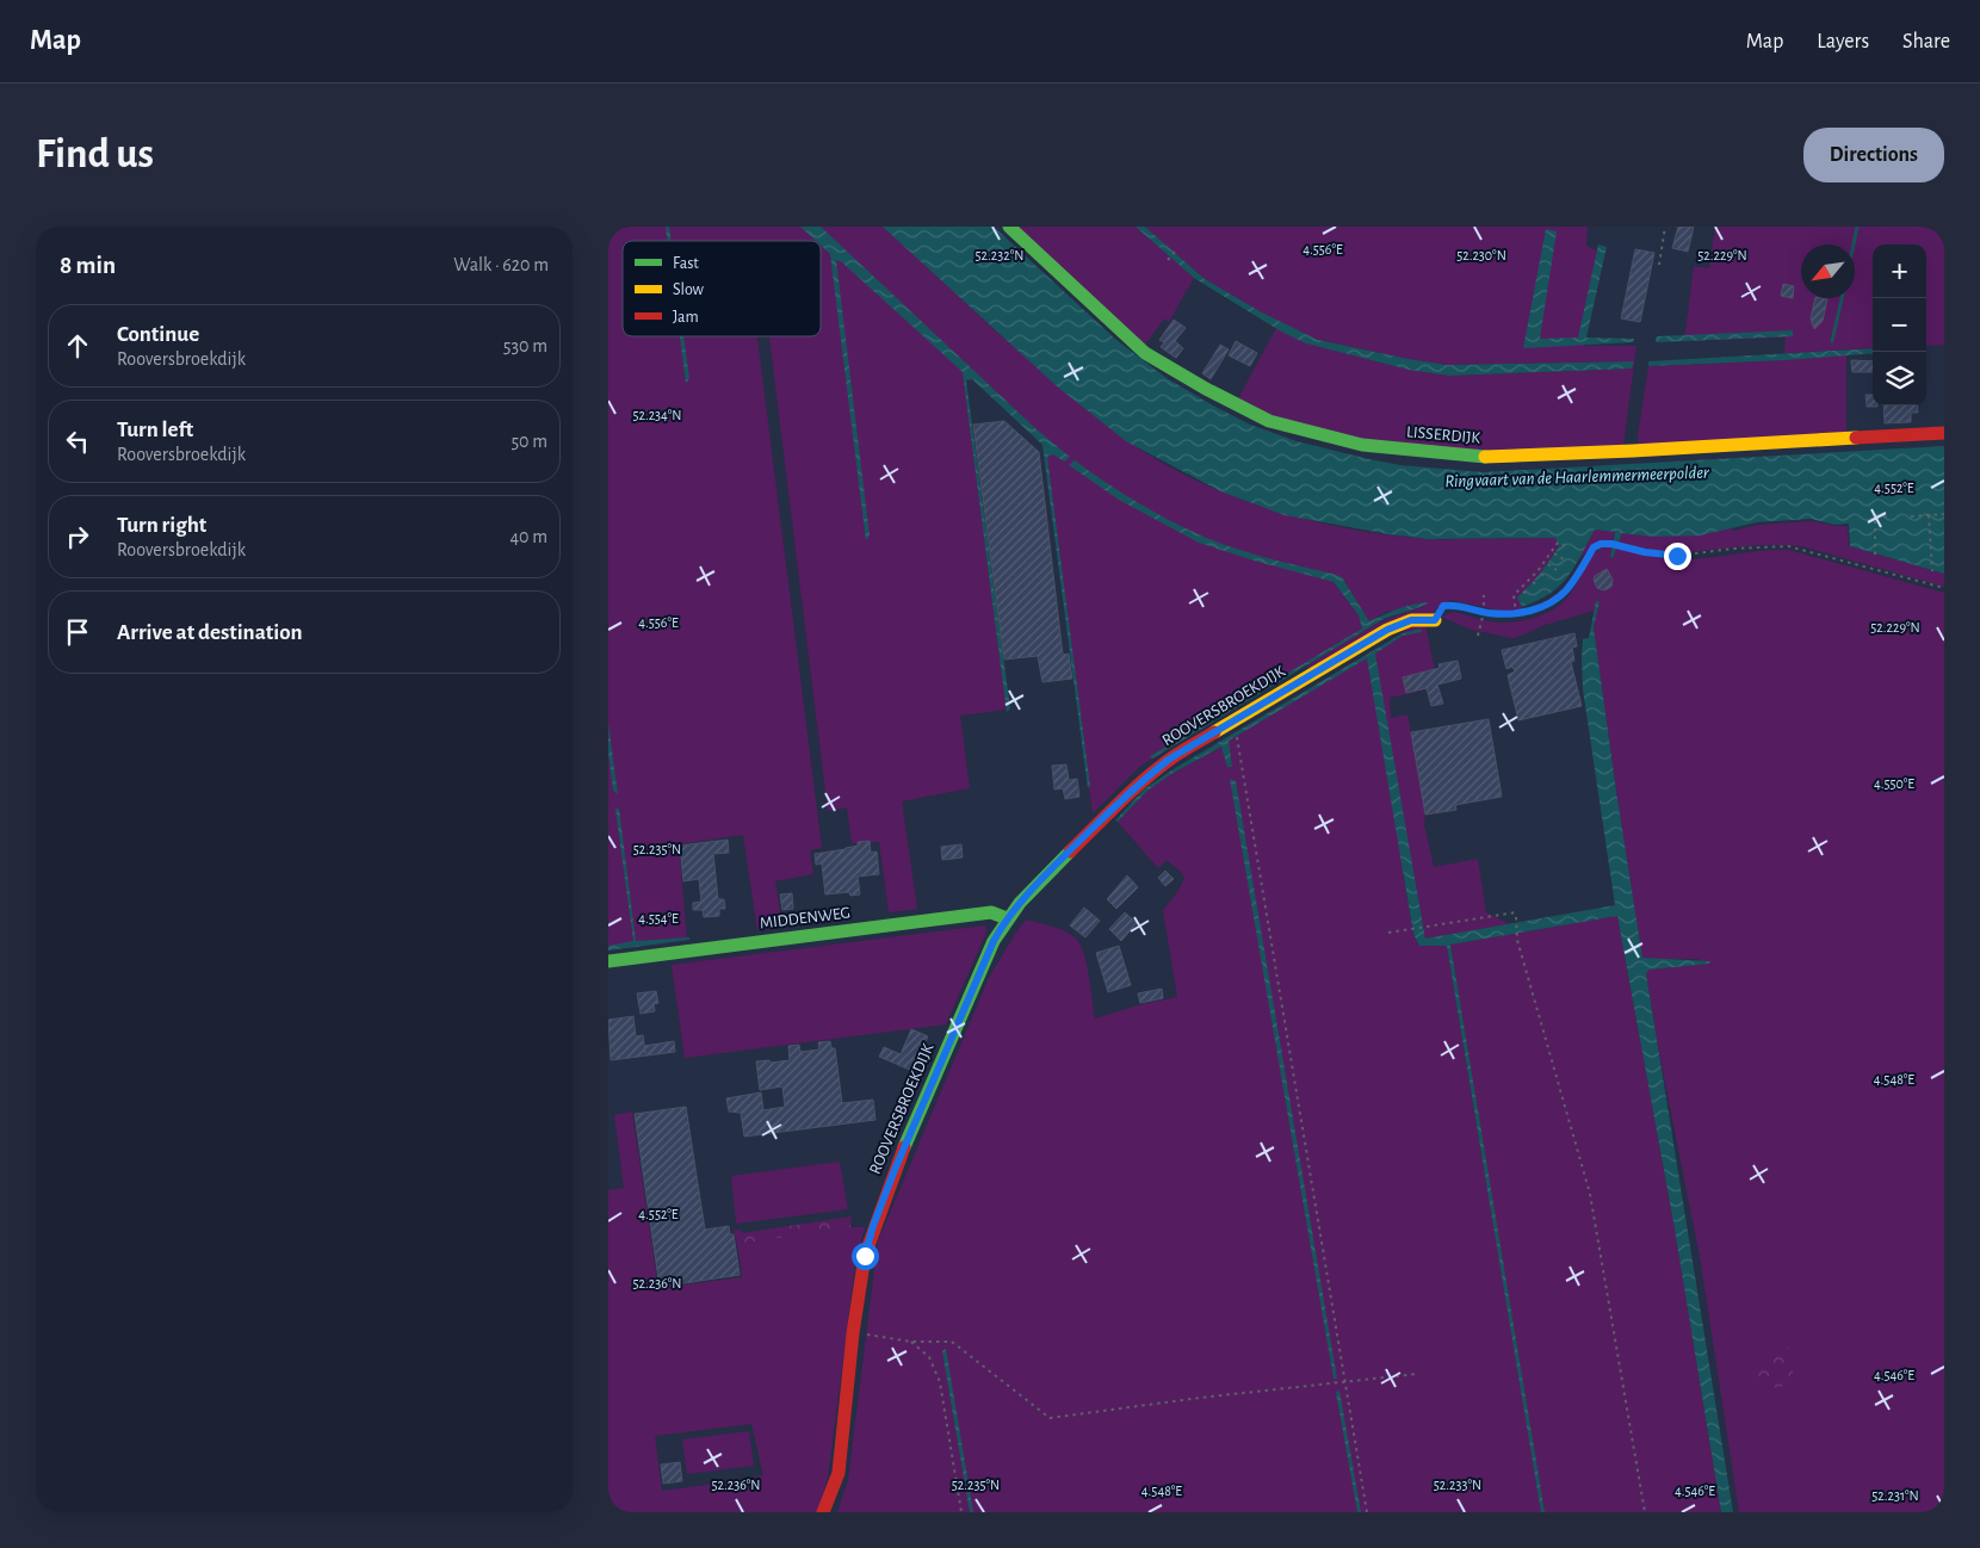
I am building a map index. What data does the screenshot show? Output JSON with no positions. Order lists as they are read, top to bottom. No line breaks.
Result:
{"streets":{"street":["LISSERDIJK","ROOVERSBROEKDIJK","MIDDENWEG"]},"crossings":[["ROOVERSBROEKDIJK","MIDDENWEG"]],"water":["Ringvaart van de Haarlemmermeerpolder"],"legend":["Fast","Slow","Jam"],"north":"bottom left","page":{"header":"Map","nav":["Map","Layers","Share"],"buttons":"Directions","title":"Find us","heading":["8 min","Walk · 620 m"],"map_buttons":["+","−"],"list":[["Continue","Rooversbroekdijk","530 m"],["Turn left","Rooversbroekdijk","50 m"],["Turn right","Rooversbroekdijk","40 m"],"Arrive at destination"]},"coordinates":["4.556°E","52.232°N","52.230°N","52.229°N","52.234°N","4.552°E","4.550°E","52.235°N","4.554°E","4.548°E","52.236°N","4.546°E","52.233°N","52.231°N"]}
